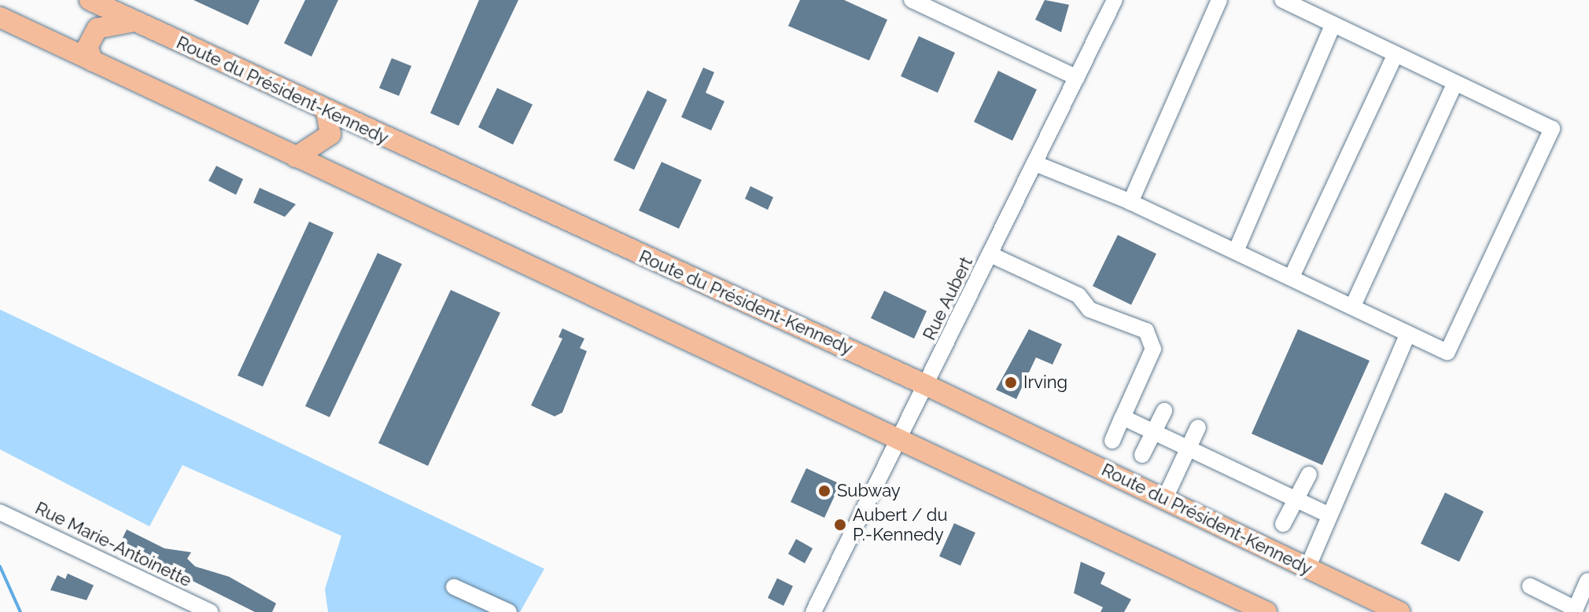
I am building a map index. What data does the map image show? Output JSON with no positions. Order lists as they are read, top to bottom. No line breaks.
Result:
{"streets":{"main road":["Route du Président-Kennedy"],"street":["Rue Aubert","Rue Marie-Antoinette"]},"crossings":[["Route du Président-Kennedy","Rue Aubert"]],"places":["Irving","Subway","Aubert / du P.-Kennedy"]}
